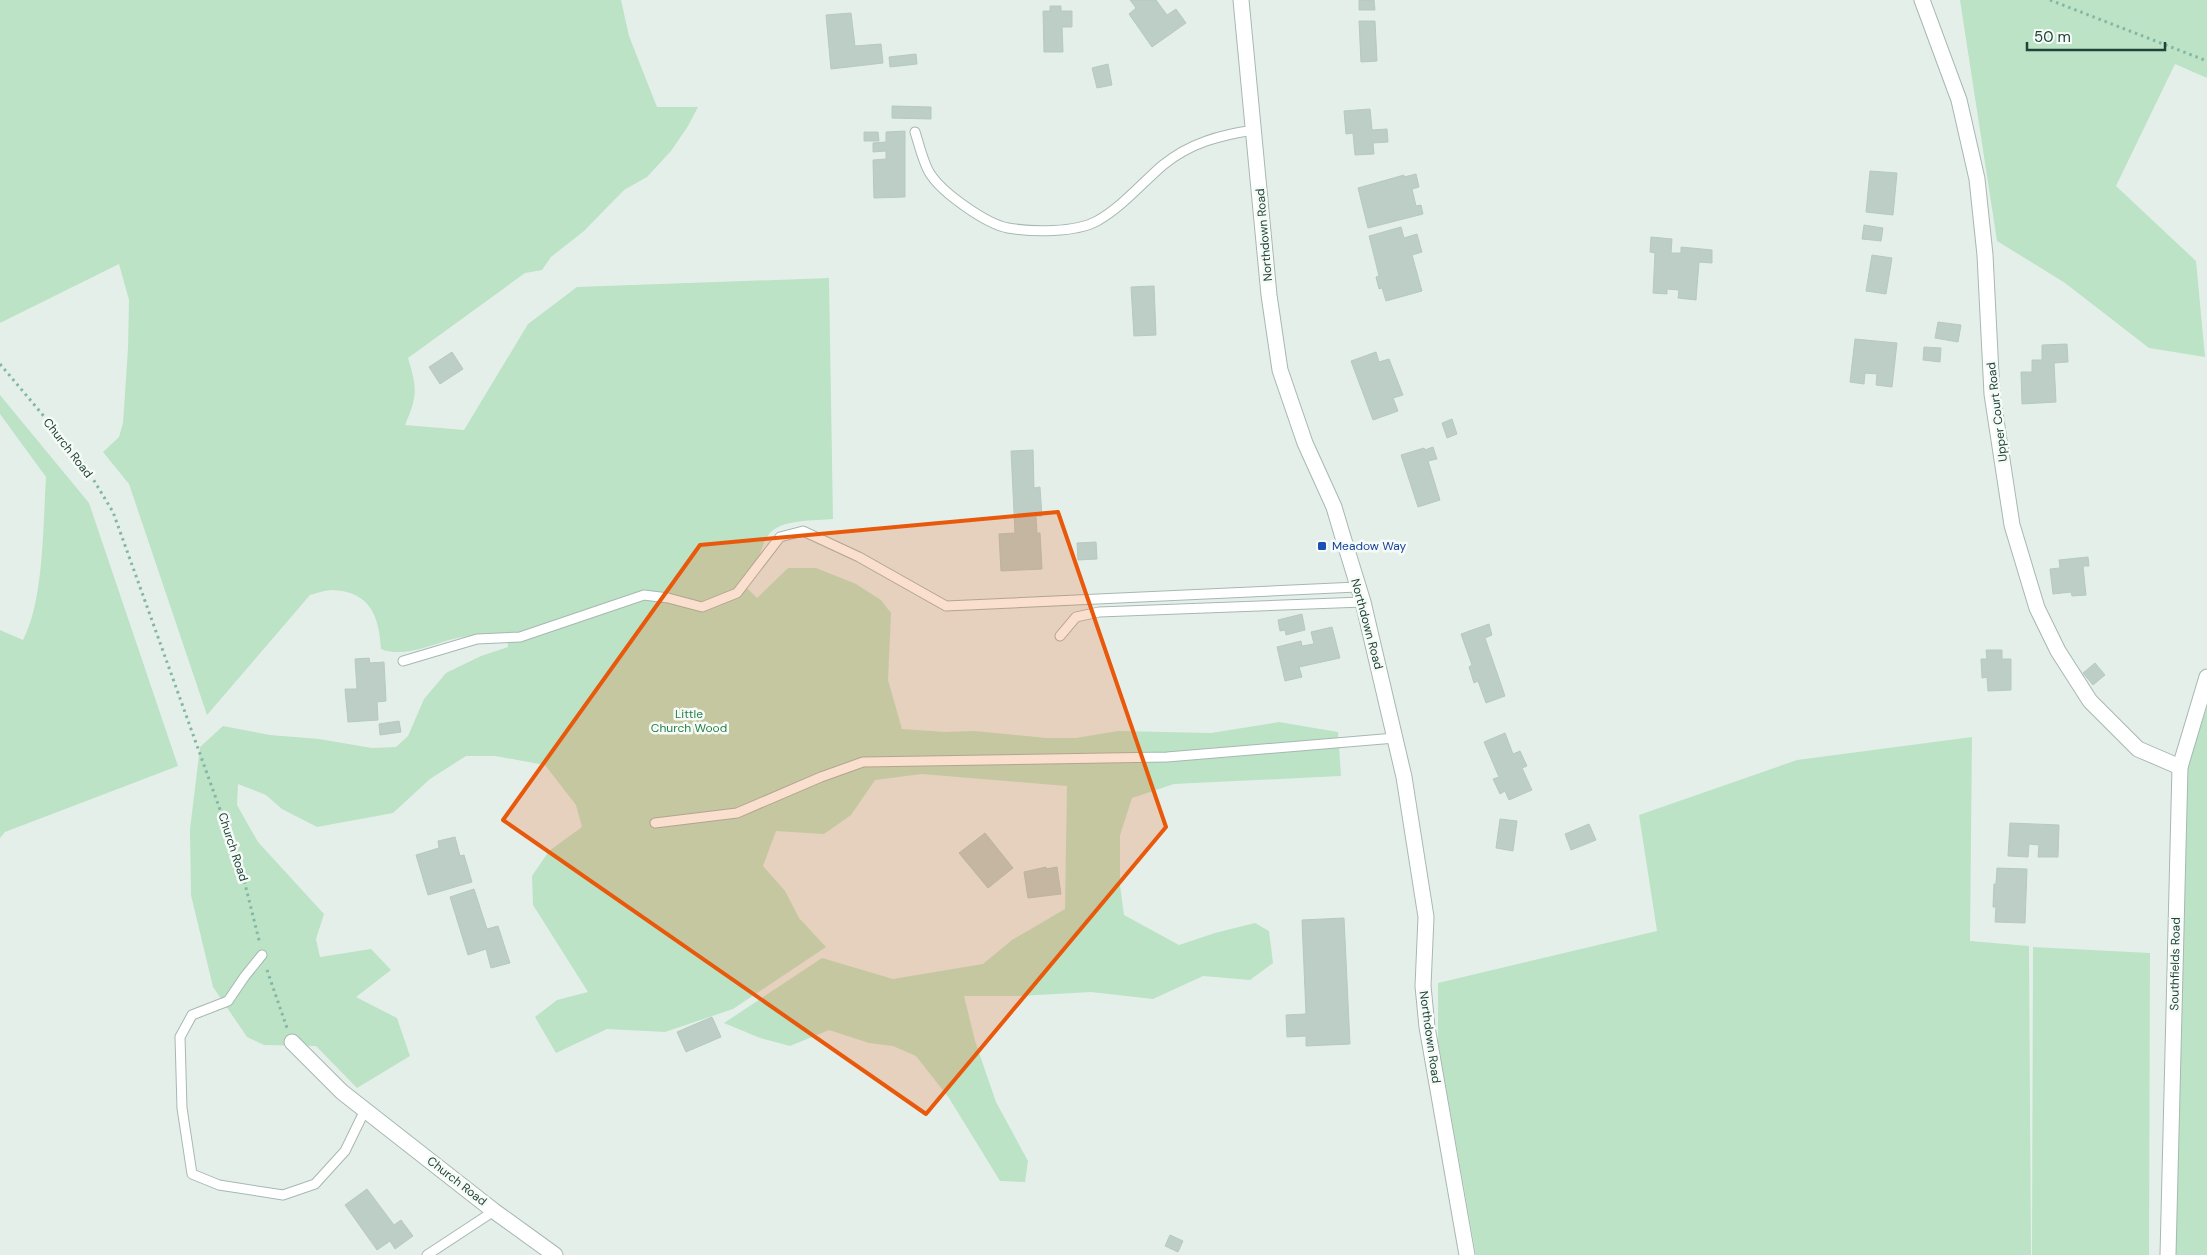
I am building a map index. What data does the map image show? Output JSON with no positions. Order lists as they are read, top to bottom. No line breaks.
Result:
{"streets":{"street":["Northdown Road","Upper Court Road","Church Road","Southfields Road"]},"crossings":[["Upper Court Road","Southfields Road"]],"parks":["Little Church Wood"],"places":{"transit":["Meadow Way"]},"scale_bar":"50 m"}
